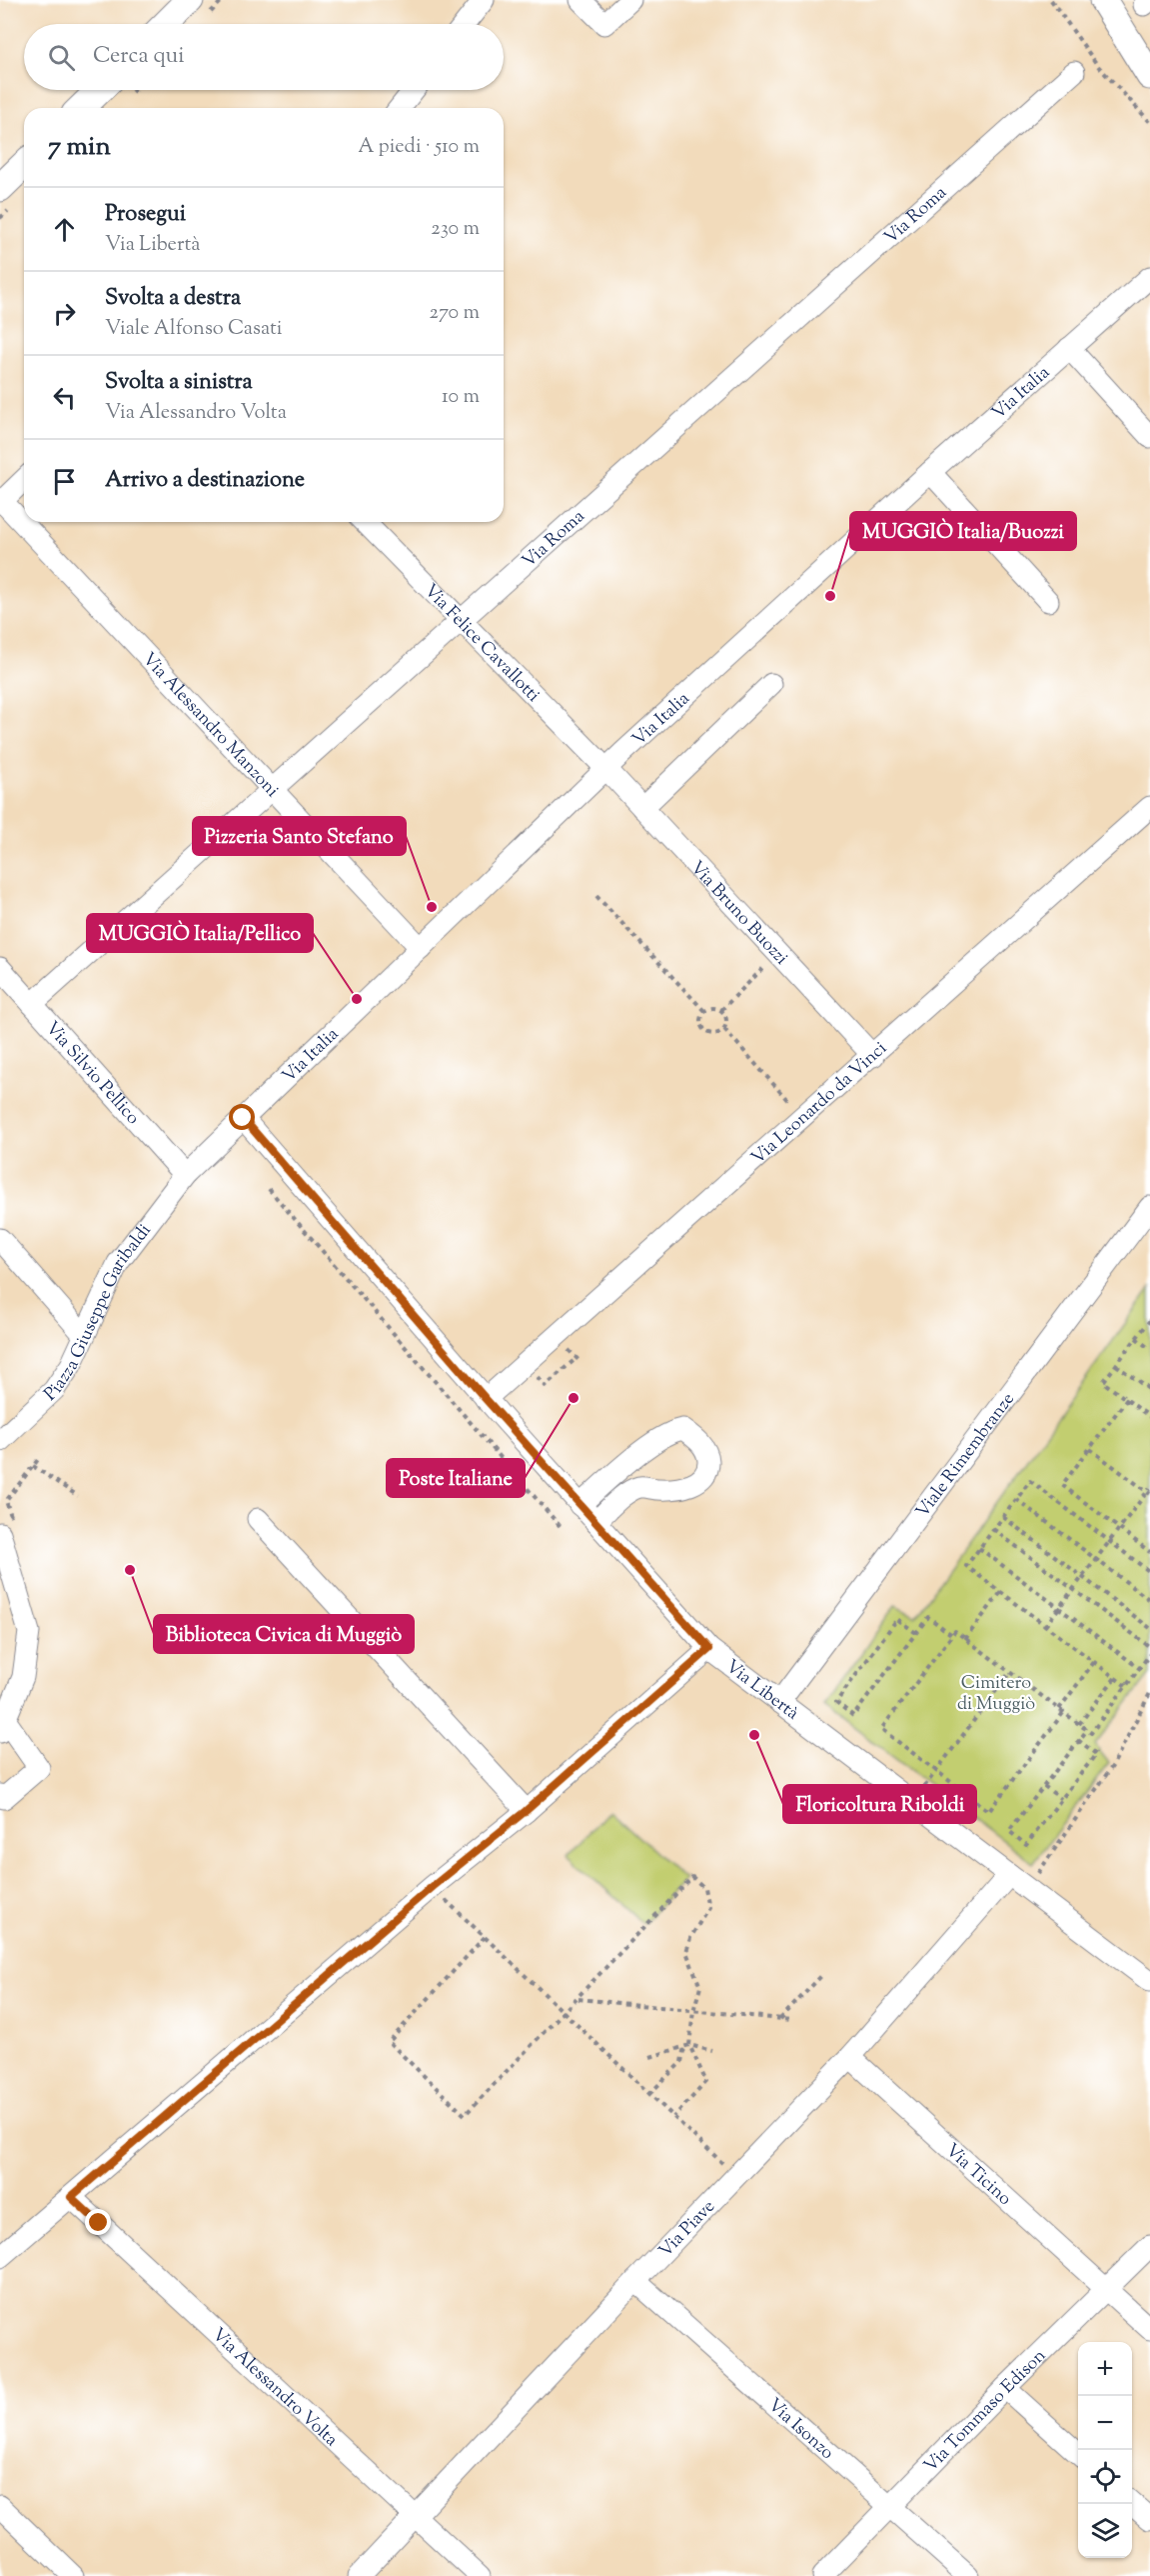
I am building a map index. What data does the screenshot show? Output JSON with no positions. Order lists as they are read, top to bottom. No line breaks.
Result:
{"streets":{"street":["Via Roma","Via Italia","Via Felice Cavallotti","Via Alessandro Manzoni","Via Bruno Buozzi","Via Silvio Pellico","Via Leonardo da Vinci","Piazza Giuseppe Garibaldi","Viale Rimembranze","Via Libertà","Via Ticino","Via Piave","Via Alessandro Volta","Via Tommaso Edison","Via Isonzo"]},"crossings":[["Via Roma","Via Felice Cavallotti"],["Via Roma","Via Alessandro Manzoni"],["Via Roma","Via Silvio Pellico"],["Via Italia","Via Felice Cavallotti"],["Via Italia","Via Alessandro Manzoni"],["Via Italia","Via Bruno Buozzi"],["Via Italia","Via Silvio Pellico"],["Via Italia","Piazza Giuseppe Garibaldi"],["Via Italia","Via Libertà"],["Via Felice Cavallotti","Via Bruno Buozzi"],["Via Bruno Buozzi","Via Leonardo da Vinci"],["Via Silvio Pellico","Piazza Giuseppe Garibaldi"],["Via Leonardo da Vinci","Via Libertà"],["Viale Rimembranze","Via Libertà"],["Via Libertà","Via Piave"],["Via Ticino","Via Piave"],["Via Ticino","Via Tommaso Edison"],["Via Piave","Via Alessandro Volta"],["Via Piave","Via Isonzo"],["Via Tommaso Edison","Via Isonzo"]],"parks":["Cimitero di Muggiò"],"places":["MUGGIÒ Italia/Buozzi","Pizzeria Santo Stefano","MUGGIÒ Italia/Pellico","Poste Italiane","Biblioteca Civica di Muggiò","Floricoltura Riboldi"],"page":{"search":"Cerca qui","heading":["7 min","A piedi · 510 m"],"list":[["Prosegui","Via Libertà","230 m"],["Svolta a destra","Viale Alfonso Casati","270 m"],["Svolta a sinistra","Via Alessandro Volta","10 m"],"Arrivo a destinazione"],"map_buttons":["+","−"]}}
